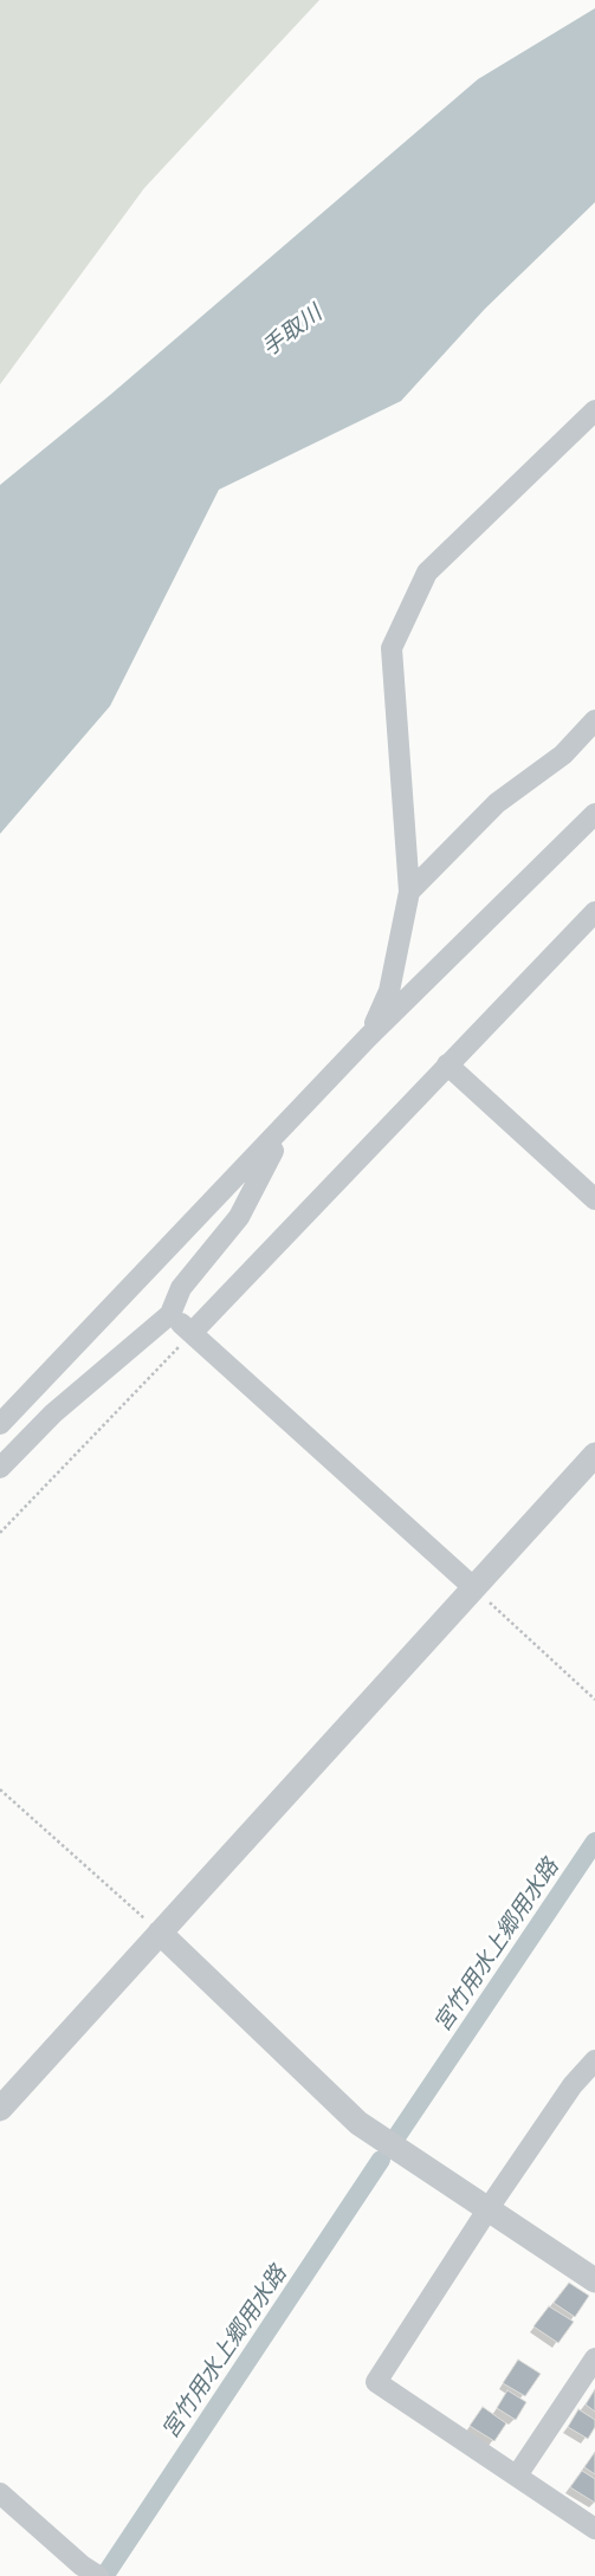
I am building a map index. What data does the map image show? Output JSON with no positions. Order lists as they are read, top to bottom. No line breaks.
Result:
{"water":["手取川","宮竹用水上郷用水路"]}
